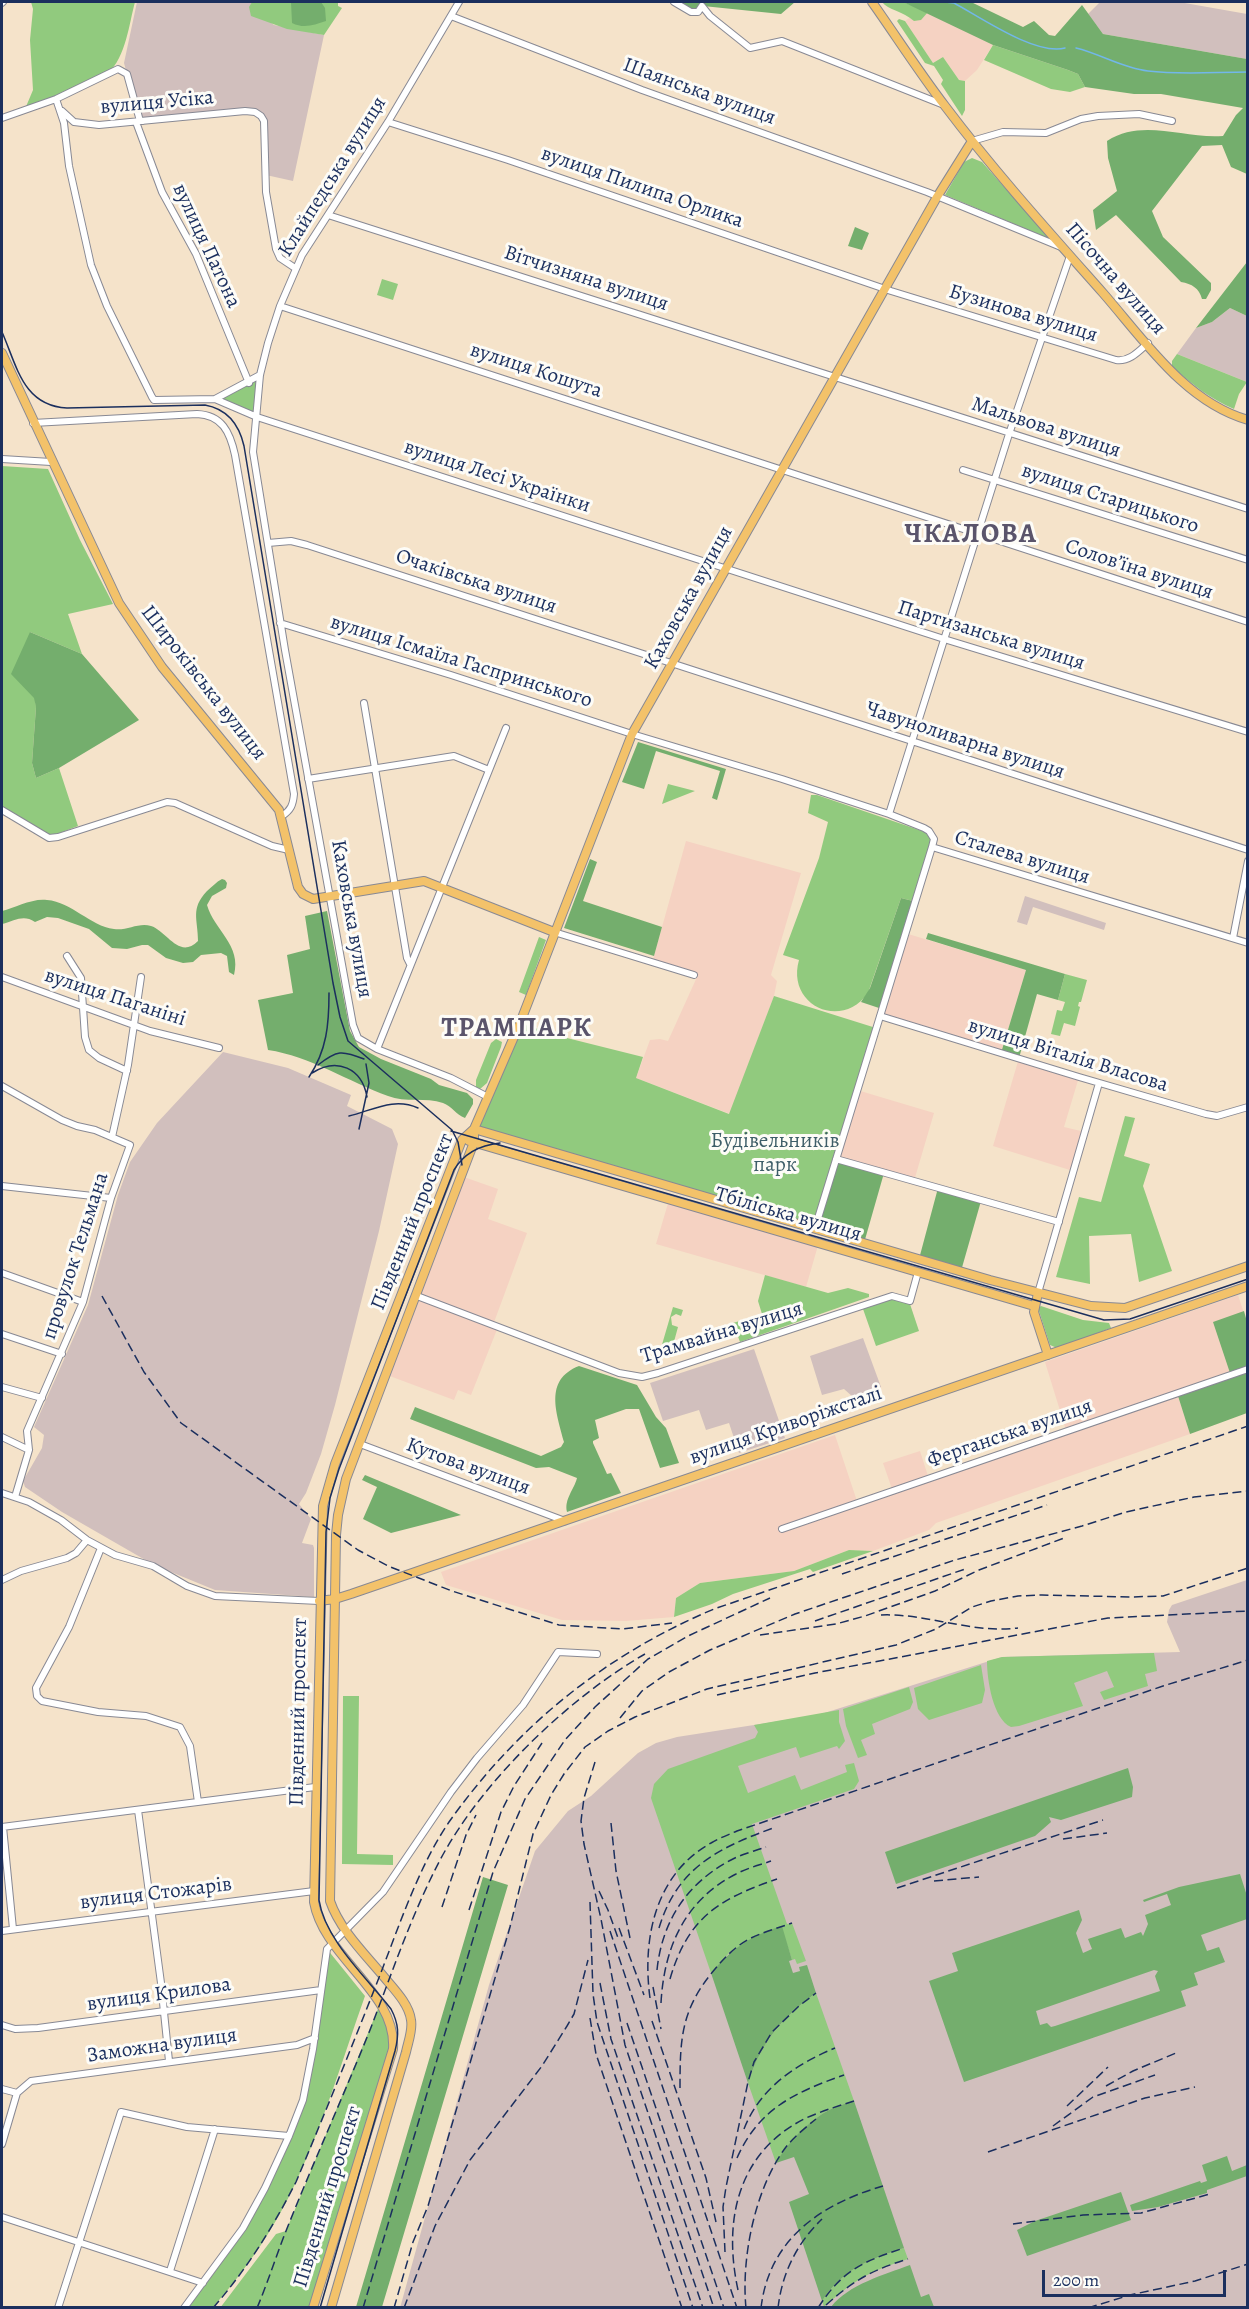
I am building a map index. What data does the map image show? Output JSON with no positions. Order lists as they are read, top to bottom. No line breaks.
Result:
{"streets":{"main road":["Пісочна вулиця","Каховська вулиця","Широківська вулиця","Тбіліська вулиця","Південний проспект","вулиця Криворіжсталі"],"street":["Шаянська вулиця","вулиця Усіка","Клайпедська вулиця","вулиця Пилипа Орлика","вулиця Патона","Вітчизняна вулиця","Бузинова вулиця","вулиця Кошута","Мальвова вулиця","вулиця Лесі Українки","вулиця Старицького","Соловʼїна вулиця","Очаківська вулиця","Партизанська вулиця","вулиця Ісмаїла Гаспринського","Чавуноливарна вулиця","Сталева вулиця","вулиця Паганіні","вулиця Віталія Власова","провулок Тельмана","Трамвайна вулиця","Ферганська вулиця","Кутова вулиця","вулиця Стожарів","вулиця Крилова","Заможна вулиця"]},"crossings":[["Шаянська вулиця","Клайпедська вулиця"],["Шаянська вулиця","Пісочна вулиця"],["Шаянська вулиця","Каховська вулиця"],["вулиця Усіка","Клайпедська вулиця"],["вулиця Усіка","вулиця Патона"],["Клайпедська вулиця","вулиця Пилипа Орлика"],["Клайпедська вулиця","Вітчизняна вулиця"],["Клайпедська вулиця","вулиця Кошута"],["Клайпедська вулиця","вулиця Лесі Українки"],["Клайпедська вулиця","Каховська вулиця"],["вулиця Пилипа Орлика","Бузинова вулиця"],["вулиця Пилипа Орлика","Каховська вулиця"],["Вітчизняна вулиця","Мальвова вулиця"],["Вітчизняна вулиця","Каховська вулиця"],["Пісочна вулиця","Бузинова вулиця"],["Пісочна вулиця","Каховська вулиця"],["Бузинова вулиця","Каховська вулиця"],["вулиця Кошута","Соловʼїна вулиця"],["вулиця Кошута","Каховська вулиця"],["Мальвова вулиця","Каховська вулиця"],["вулиця Лесі Українки","Каховська вулиця"],["вулиця Лесі Українки","Партизанська вулиця"],["Соловʼїна вулиця","Каховська вулиця"],["Очаківська вулиця","Каховська вулиця"],["Очаківська вулиця","Чавуноливарна вулиця"],["Каховська вулиця","Партизанська вулиця"],["Каховська вулиця","вулиця Ісмаїла Гаспринського"],["Каховська вулиця","Широківська вулиця"],["Каховська вулиця","Чавуноливарна вулиця"],["Каховська вулиця","Сталева вулиця"],["Каховська вулиця","Тбіліська вулиця"],["Каховська вулиця","Південний проспект"],["вулиця Ісмаїла Гаспринського","Сталева вулиця"],["Тбіліська вулиця","Південний проспект"],["Тбіліська вулиця","Трамвайна вулиця"],["Південний проспект","Трамвайна вулиця"],["Південний проспект","вулиця Криворіжсталі"],["Південний проспект","Кутова вулиця"],["Південний проспект","вулиця Стожарів"],["вулиця Криворіжсталі","Кутова вулиця"]],"districts":["ЧКАЛОВА","ТРАМПАРК"],"parks":["Будівельників парк"],"scale_bar":"200 m"}
